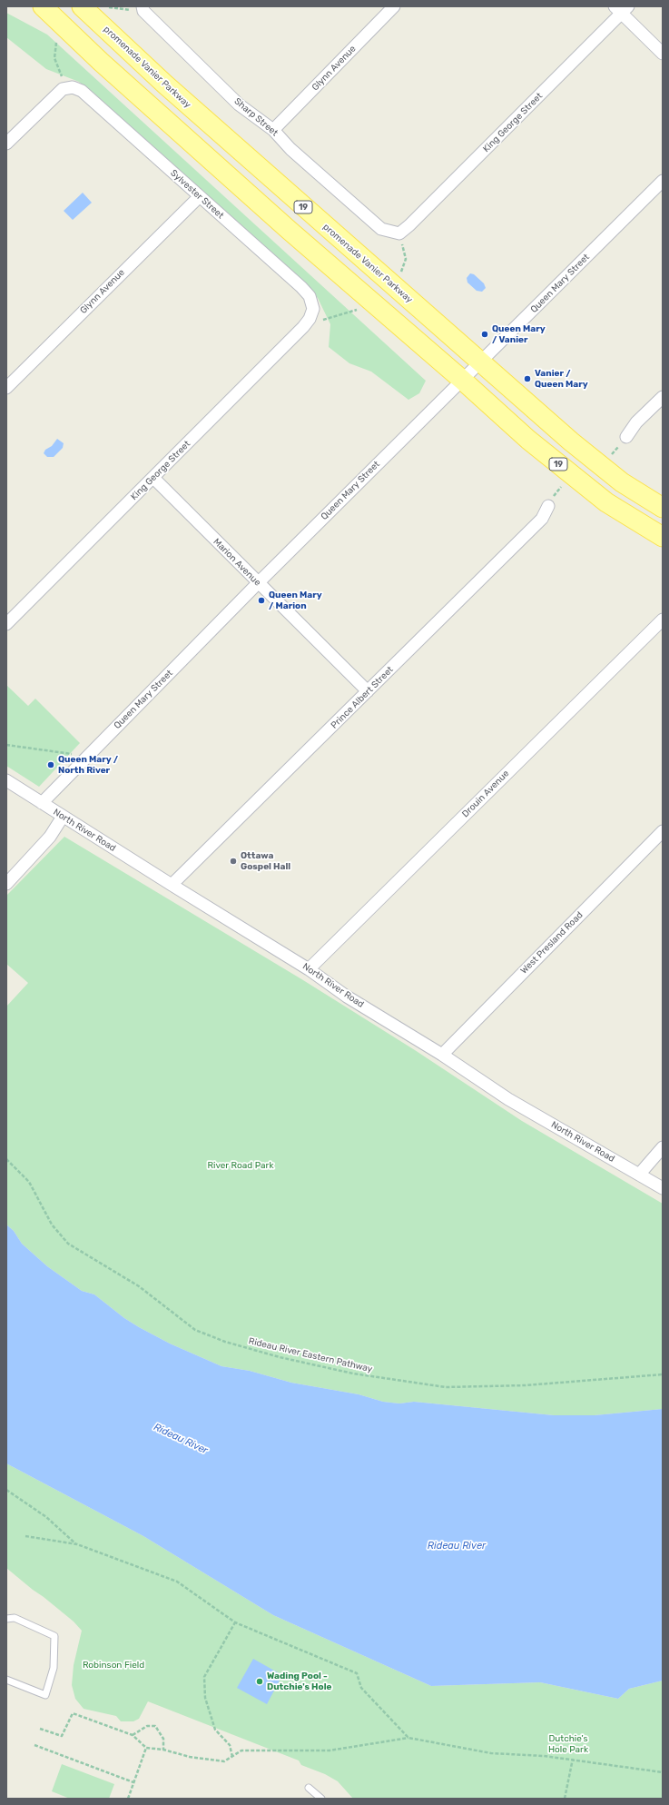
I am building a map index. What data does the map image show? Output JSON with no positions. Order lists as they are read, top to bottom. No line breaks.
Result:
{"streets":{"main road":["promenade Vanier Parkway","19"],"street":["Glynn Avenue","Sharp Street","King George Street","Sylvester Street","Queen Mary Street","Marion Avenue","Prince Albert Street","Drouin Avenue","North River Road","West Presland Road"],"path":["Rideau River Eastern Pathway"]},"crossings":[["promenade Vanier Parkway","Queen Mary Street"],["Glynn Avenue","Sharp Street"],["Glynn Avenue","Sylvester Street"],["Sharp Street","King George Street"],["King George Street","Sylvester Street"],["King George Street","Marion Avenue"],["19","Queen Mary Street"],["Queen Mary Street","Marion Avenue"],["Queen Mary Street","North River Road"],["Marion Avenue","Prince Albert Street"],["Prince Albert Street","North River Road"],["Drouin Avenue","North River Road"],["North River Road","West Presland Road"]],"water":["Rideau River"],"parks":["River Road Park","Robinson Field","Dutchie's Hole Park"],"places":["Queen Mary / Vanier","Vanier / Queen Mary","Queen Mary / Marion","Queen Mary / North River","Ottawa Gospel Hall","Wading Pool - Dutchie's Hole"]}
